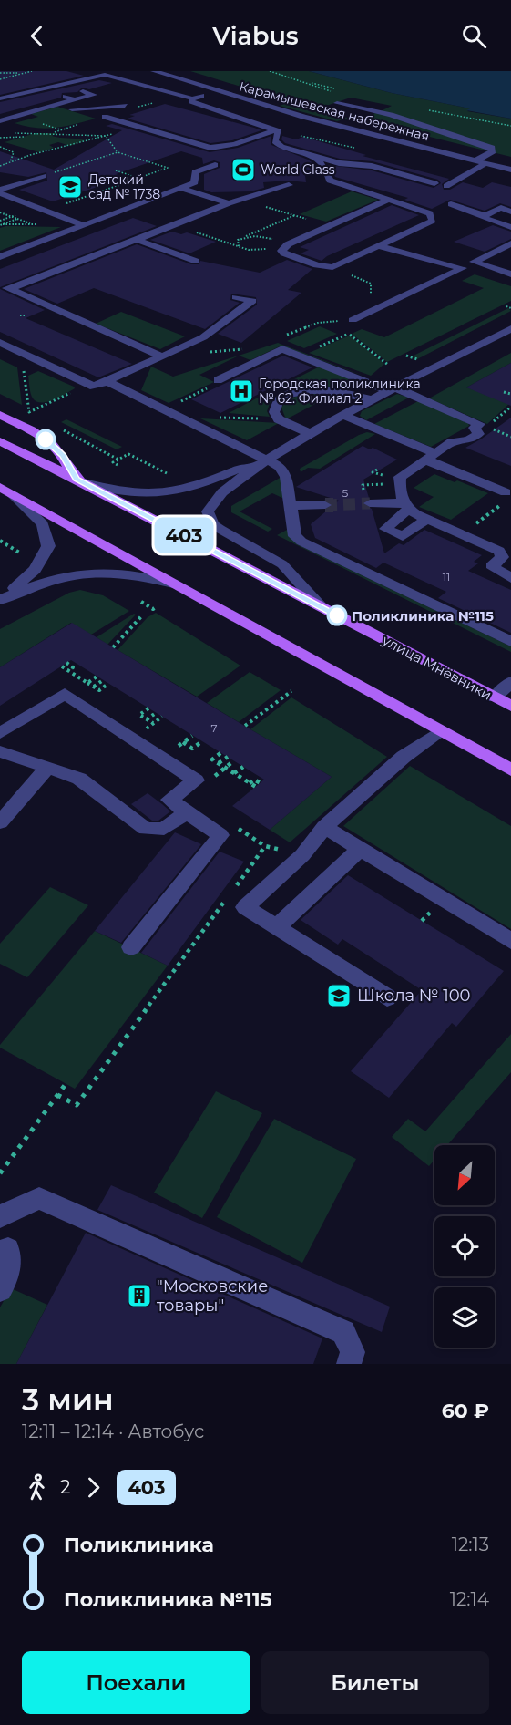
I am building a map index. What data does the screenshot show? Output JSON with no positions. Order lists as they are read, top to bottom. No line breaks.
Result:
{"streets":{"main road":["улица Мнёвники"],"street":["Карамышевская набережная"]},"places":{"sports":["World Class"],"school or university":["Детский сад № 1738","Школа № 100"],"hospital":["Городская поликлиника № 62. Филиал 2"],"other":["Поликлиника №115"],"building":["\"Московские товары\""]},"lines":["bus line 403"],"house_numbers":["5","11","7"],"north":"bottom left","page":{"header":"Viabus","on_map":"403","heading":["3 мин","12:11 – 12:14 · Автобус","60 ₽"],"legs":["2","403"],"list":[{"name":"Поликлиника","value":"12:13"},{"name":"Поликлиника №115","value":"12:14"}],"buttons":["Поехали","Билеты"]}}
